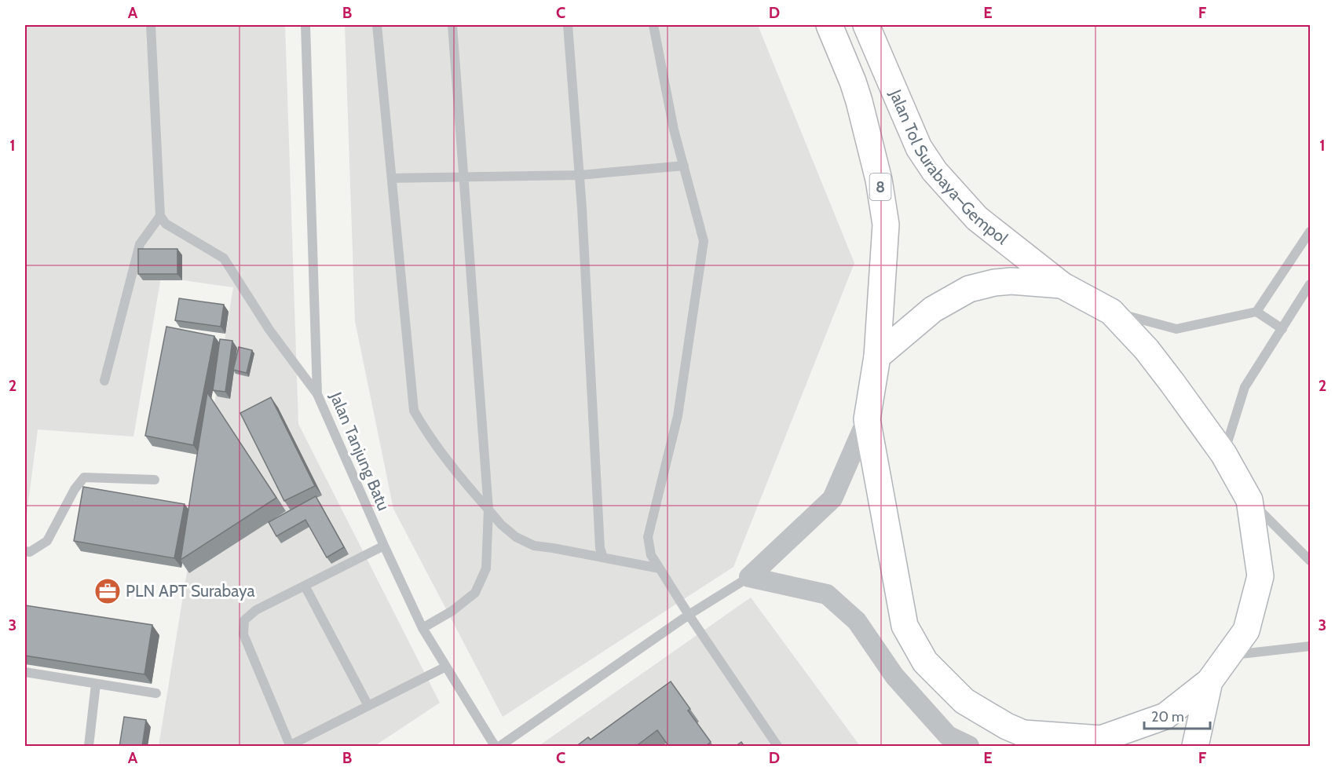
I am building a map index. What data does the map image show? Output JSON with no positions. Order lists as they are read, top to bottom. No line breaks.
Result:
{"streets":{"main road":["Jalan Tol Surabaya–Gempol","8"],"lane":["Jalan Tanjung Batu"]},"places":{"office":["PLN APT Surabaya"]},"scale_bar":"20 m","grid":{"columns":["A","B","C","D","E","F"],"rows":["1","2","3"]}}
